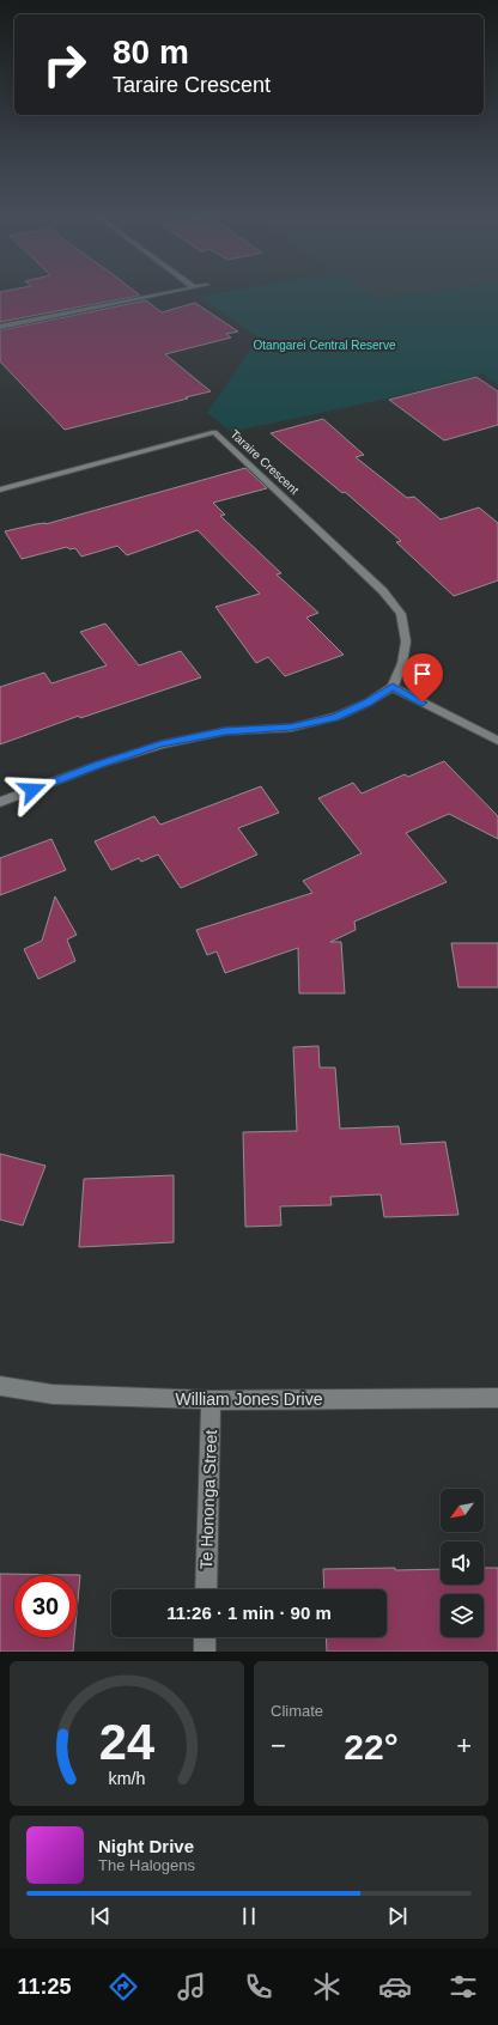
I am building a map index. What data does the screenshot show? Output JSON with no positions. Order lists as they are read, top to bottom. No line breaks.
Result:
{"streets":{"street":["Taraire Crescent","William Jones Drive","Te Hononga Street"]},"crossings":[["William Jones Drive","Te Hononga Street"]],"parks":["Otangarei Central Reserve"],"north":"bottom left","page":{"turn":["80 m","Taraire Crescent"],"limit":"30","trip":"11:26 · 1 min · 90 m","tile":"Climate","heat":["−","22°","+"],"song":["Night Drive","The Halogens"],"tabs":"11:25","gauge":["24","km/h"]}}
